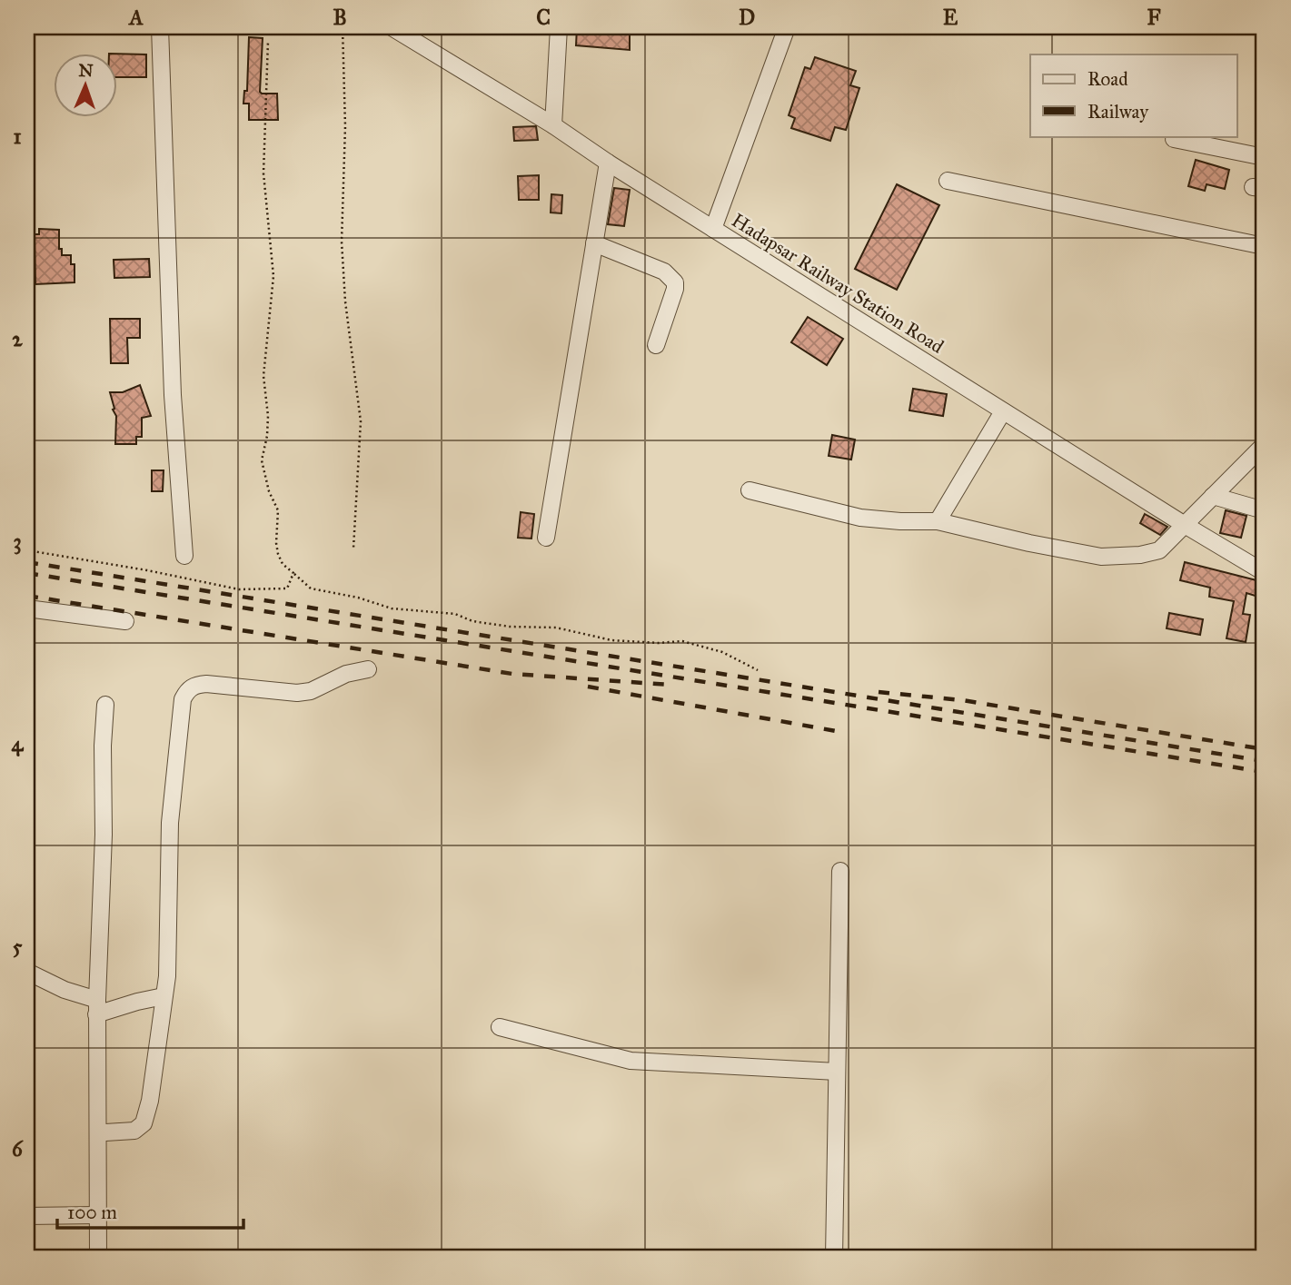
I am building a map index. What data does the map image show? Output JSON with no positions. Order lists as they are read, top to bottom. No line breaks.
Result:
{"streets":{"street":["Hadapsar Railway Station Road"]},"legend":["Road","Railway"],"scale_bar":"100 m","north":"top","grid":{"columns":["A","B","C","D","E","F"],"rows":["1","2","3","4","5","6"]}}
